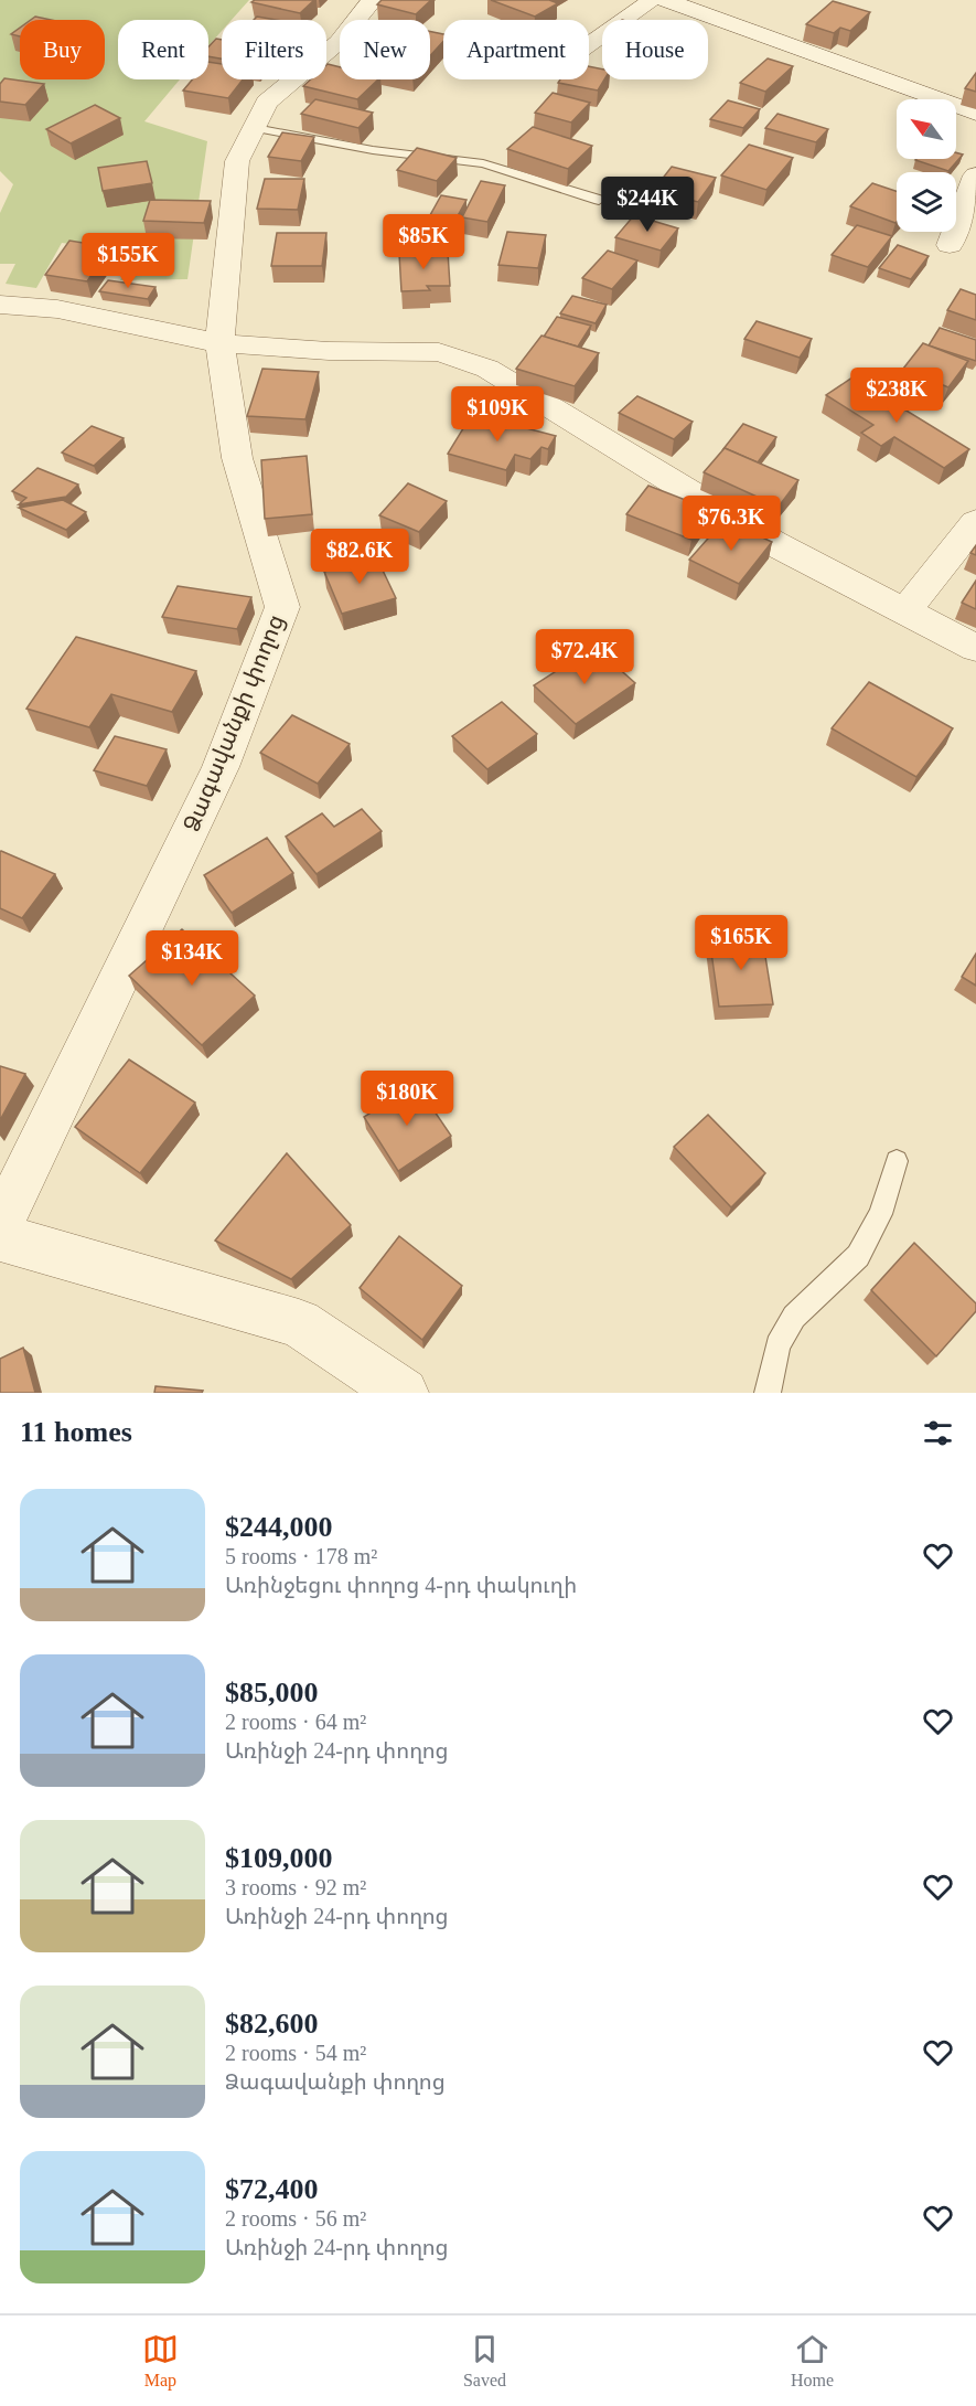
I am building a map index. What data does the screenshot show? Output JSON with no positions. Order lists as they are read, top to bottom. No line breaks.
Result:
{"streets":{"street":["Ձագավանքի փողոց"]},"north":"top left","page":{"chip":["Buy","Rent","Filters","New","Apartment","House"],"price":["$244K","$85K","$155K","$238K","$109K","$76.3K","$82.6K","$72.4K","$165K","$134K","$180K"],"heading":"11 homes","list":[{"name":"$244,000","note":"5 rooms · 178 m² · Առինջեցու փողոց 4-րդ փակուղի"},{"name":"$85,000","note":"2 rooms · 64 m² · Առինջի 24-րդ փողոց"},{"name":"$109,000","note":"3 rooms · 92 m² · Առինջի 24-րդ փողոց"},{"name":"$82,600","note":"2 rooms · 54 m² · Ձագավանքի փողոց"},{"name":"$72,400","note":"2 rooms · 56 m² · Առինջի 24-րդ փողոց"}],"tabs":["Map","Saved","Home"]}}
